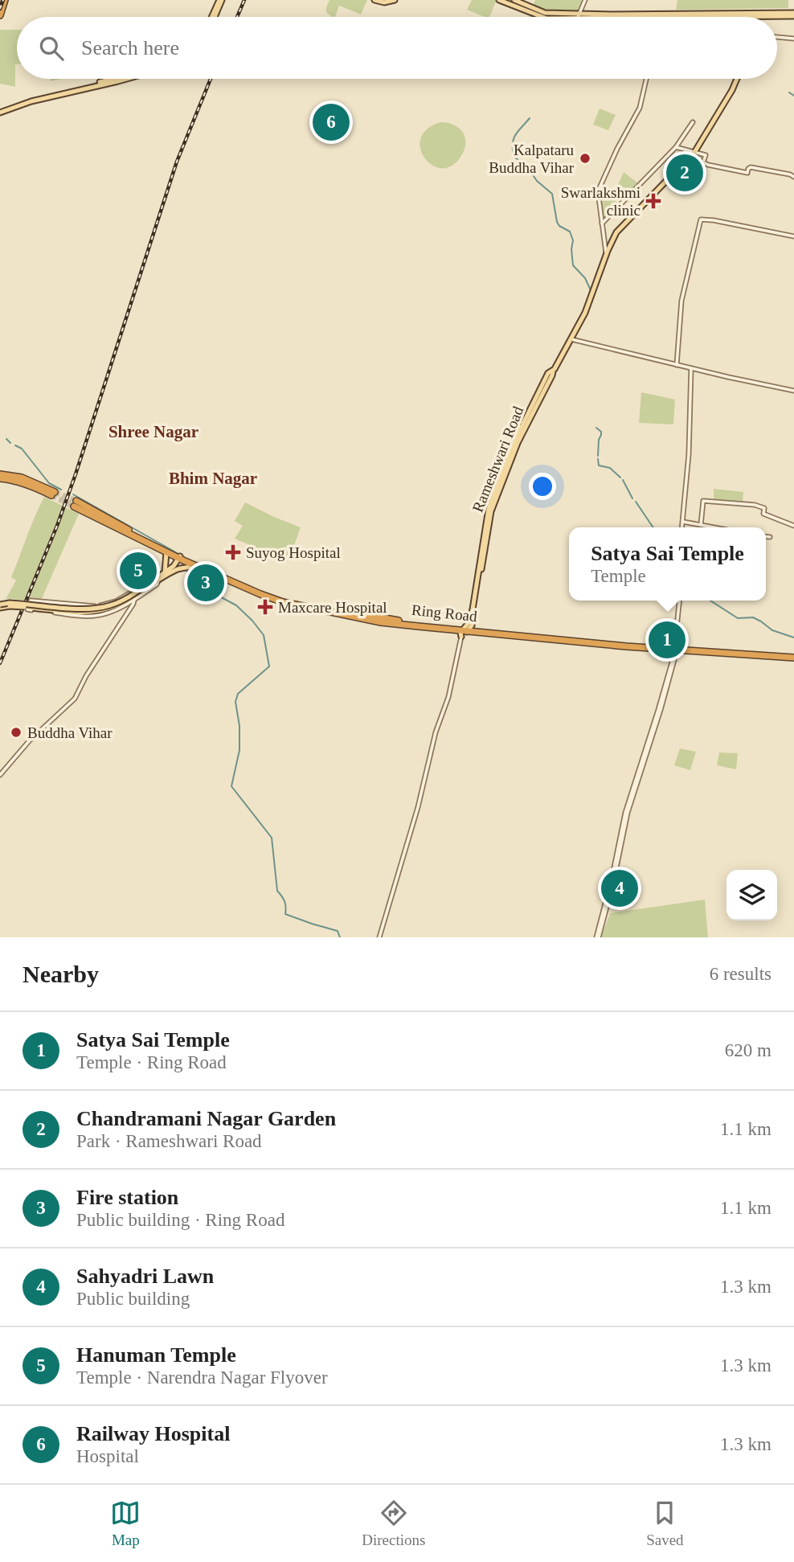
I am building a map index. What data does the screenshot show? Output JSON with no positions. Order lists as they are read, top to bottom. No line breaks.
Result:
{"streets":{"highway":["Ring Road"]},"districts":["Shree Nagar","Bhim Nagar"],"places":{"other":["Kalpataru Buddha Vihar","Buddha Vihar"],"health":["Swarlakshmi clinic","Suyog Hospital","Maxcare Hospital"]},"page":{"search":"Search here","pins":["6","2","5","3","1","4"],"popup":["Satya Sai Temple","Temple"],"heading":["Nearby","6 results"],"list":[{"mark":"1","name":"Satya Sai Temple","note":"Temple · Ring Road","value":"620 m"},{"mark":"2","name":"Chandramani Nagar Garden","note":"Park · Rameshwari Road","value":"1.1 km"},{"mark":"3","name":"Fire station","note":"Public building · Ring Road","value":"1.1 km"},{"mark":"4","name":"Sahyadri Lawn","note":"Public building","value":"1.3 km"},{"mark":"5","name":"Hanuman Temple","note":"Temple · Narendra Nagar Flyover","value":"1.3 km"},{"mark":"6","name":"Railway Hospital","note":"Hospital","value":"1.3 km"}],"nav":["Map","Directions","Saved"]}}
